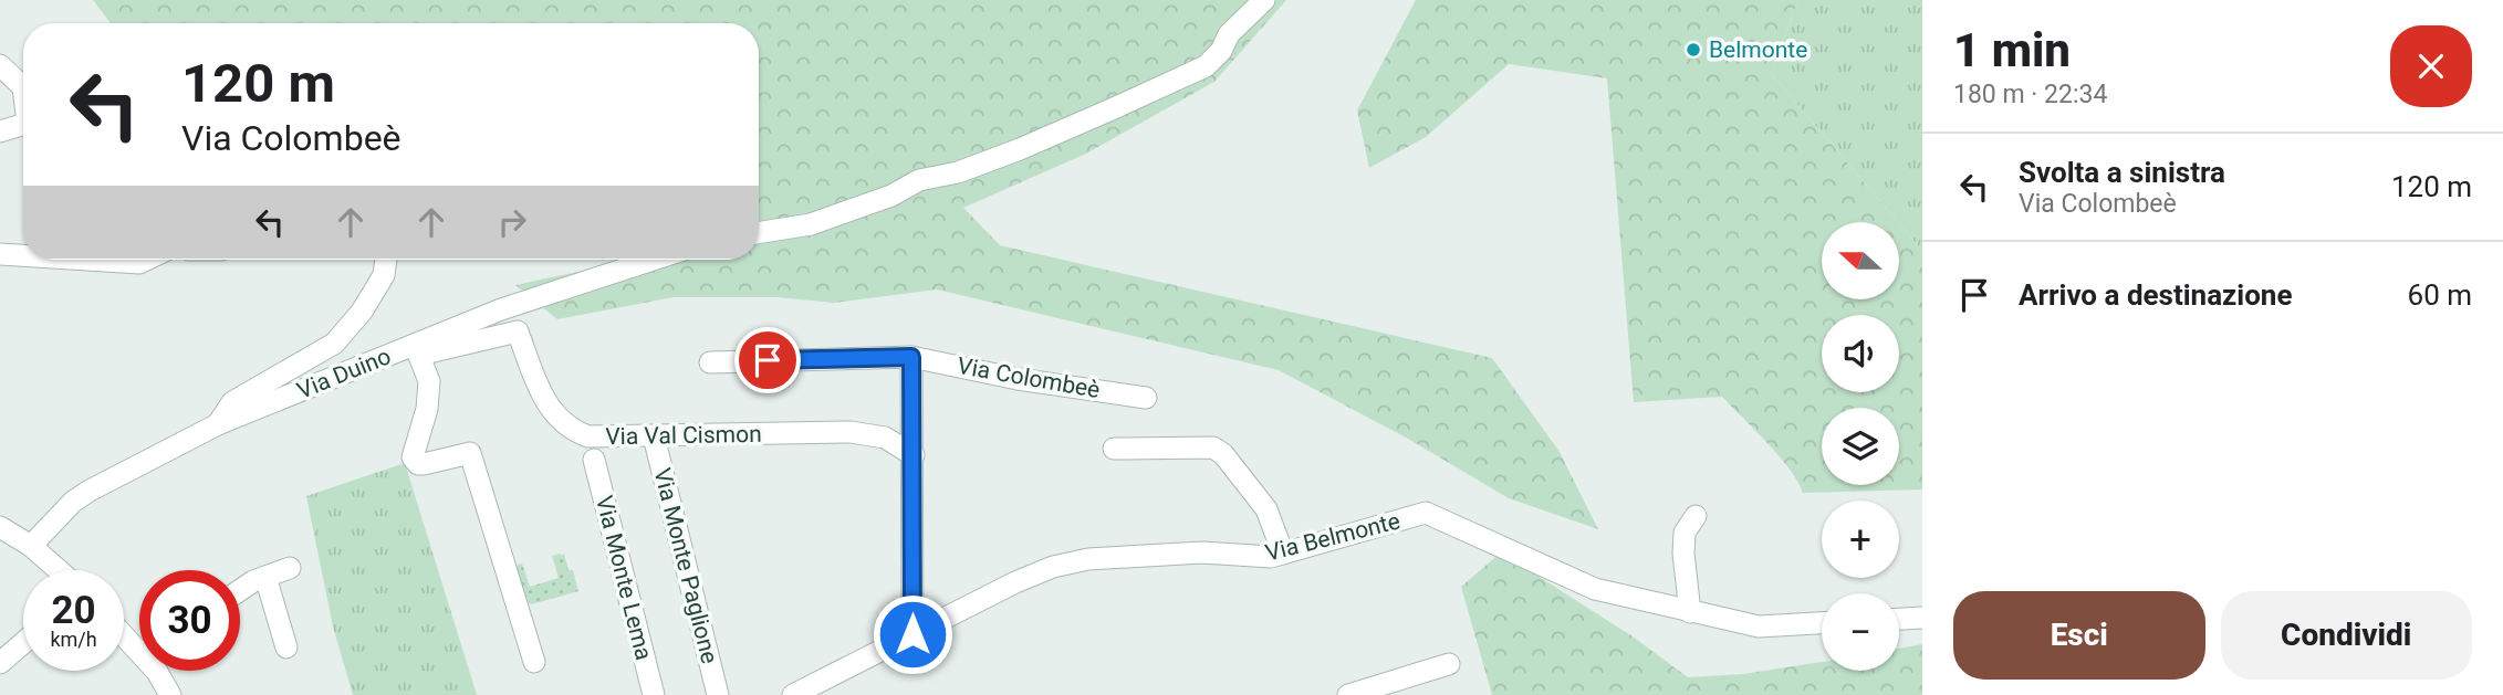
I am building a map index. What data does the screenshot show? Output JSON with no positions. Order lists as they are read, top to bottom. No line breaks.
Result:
{"streets":{"street":["Via Duino","Via Colombeè","Via Val Cismon","Via Belmonte","Via Monte Paglione","Via Monte Lema"]},"crossings":[["Via Duino","Via Val Cismon"],["Via Val Cismon","Via Monte Paglione"]],"places":["Belmonte"],"north":"left","page":{"heading":["1 min","180 m · 22:34"],"turn":["120 m","Via Colombeè"],"list":[{"name":"Svolta a sinistra","note":"Via Colombeè","value":"120 m"},{"name":"Arrivo a destinazione","value":"60 m"}],"map_buttons":["+","−"],"speed":"20 km/h","limit":"30","buttons":["Esci","Condividi"]}}
